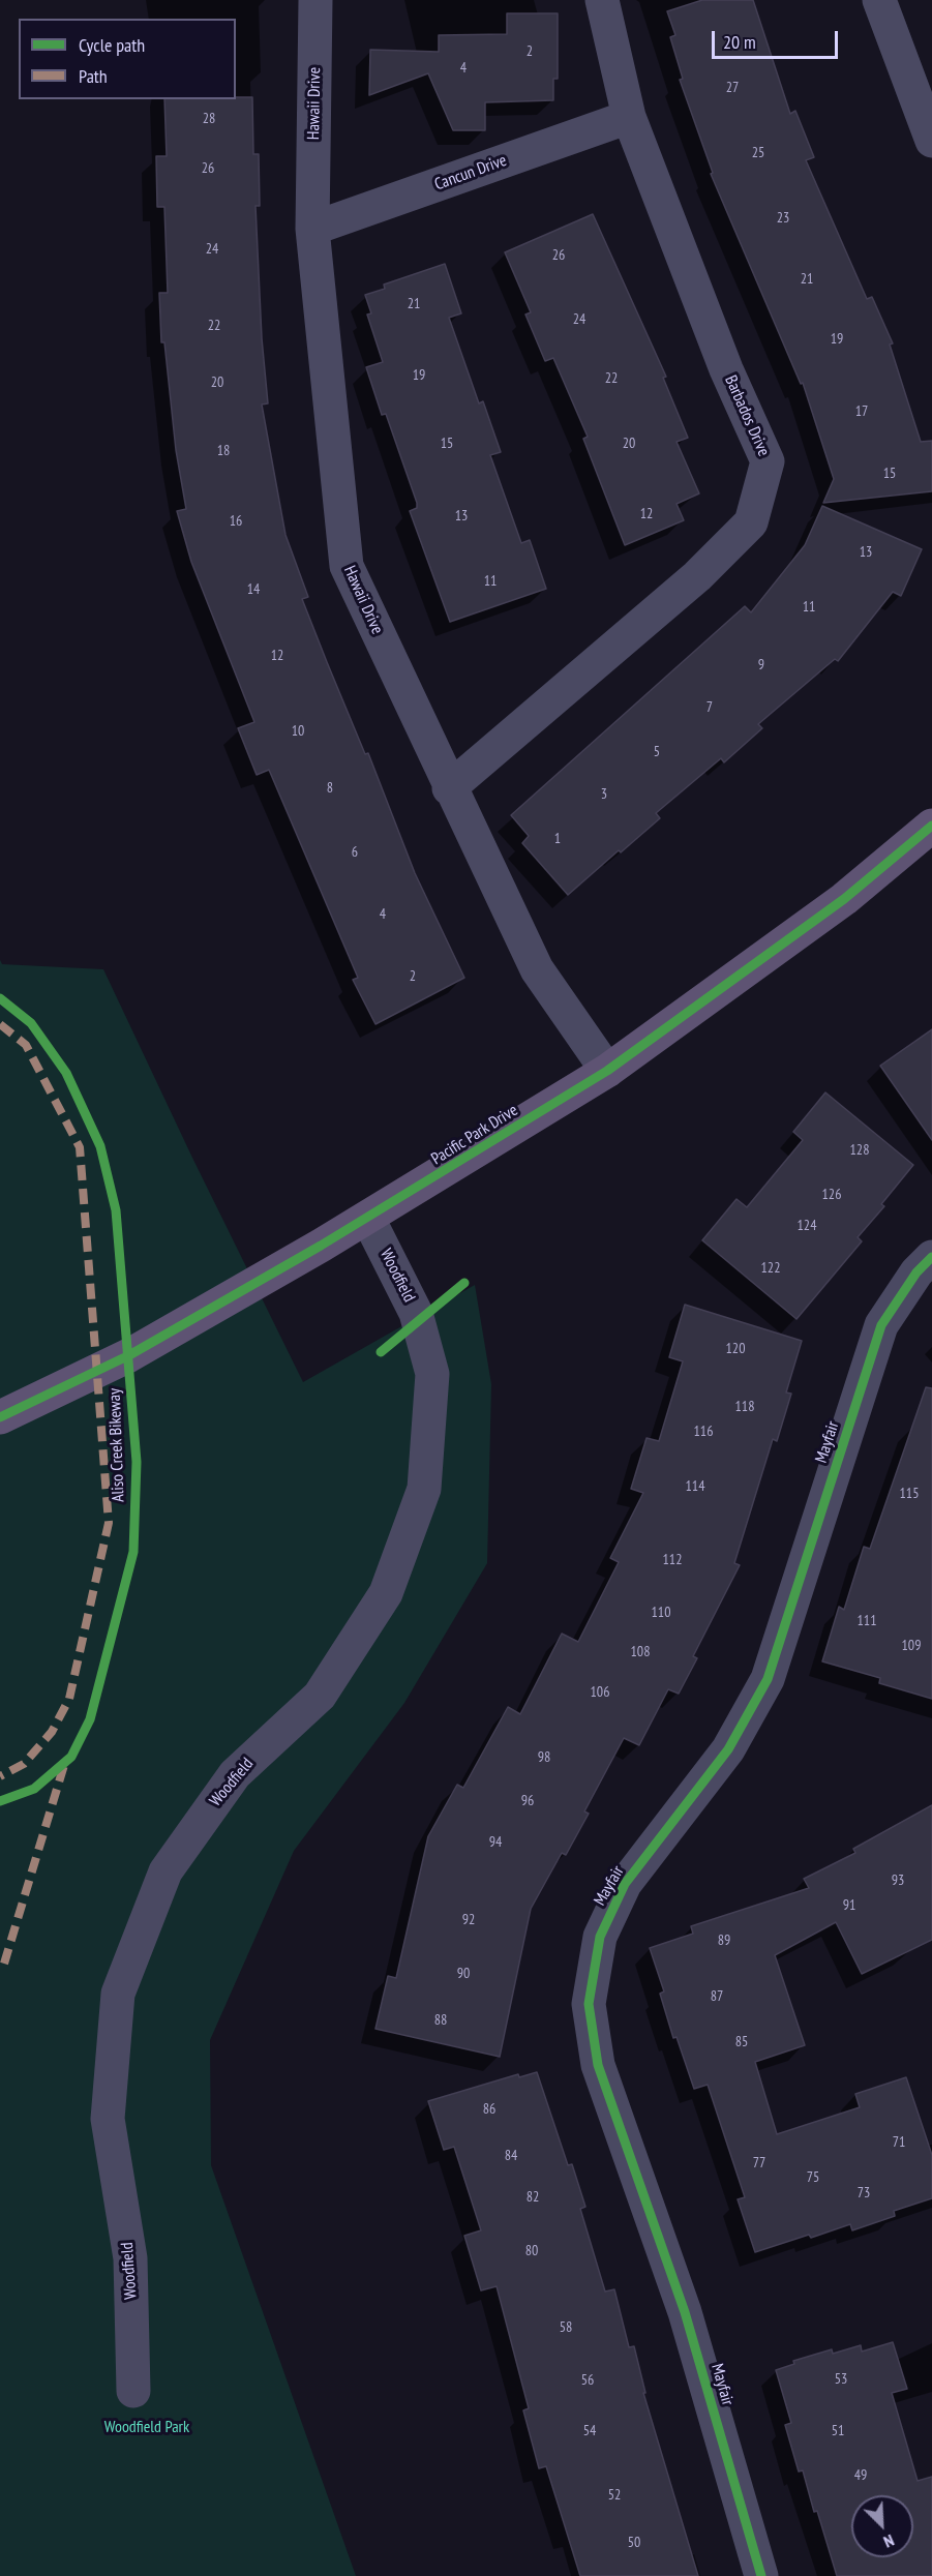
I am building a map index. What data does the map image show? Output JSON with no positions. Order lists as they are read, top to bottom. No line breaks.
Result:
{"streets":{"main road":["Pacific Park Drive"],"street":["Hawaii Drive","Cancun Drive","Barbados Drive","Woodfield","Mayfair"],"cycle path":["Aliso Creek Bikeway"]},"crossings":[["Hawaii Drive","Cancun Drive"],["Hawaii Drive","Barbados Drive"],["Hawaii Drive","Pacific Park Drive"],["Cancun Drive","Barbados Drive"],["Pacific Park Drive","Woodfield"]],"parks":["Woodfield Park"],"house_numbers":["2","4","27","28","25","26","23","24","26","21","21","24","22","19","19","22","20","17","15","20","18","15","12","13","16","13","11","14","11","12","9","7","10","5","8","3","1","6","4","2","128","126","124","122","120","118","116","114","115","112","110","111","109","108","106","98","96","94","93","91","92","89","90","87","88","85","86","71","84","77","75","73","82","80","58","53","56","54","51","49","52","50"],"legend":["Cycle path","Path"],"scale_bar":"20 m","north":"bottom right"}
